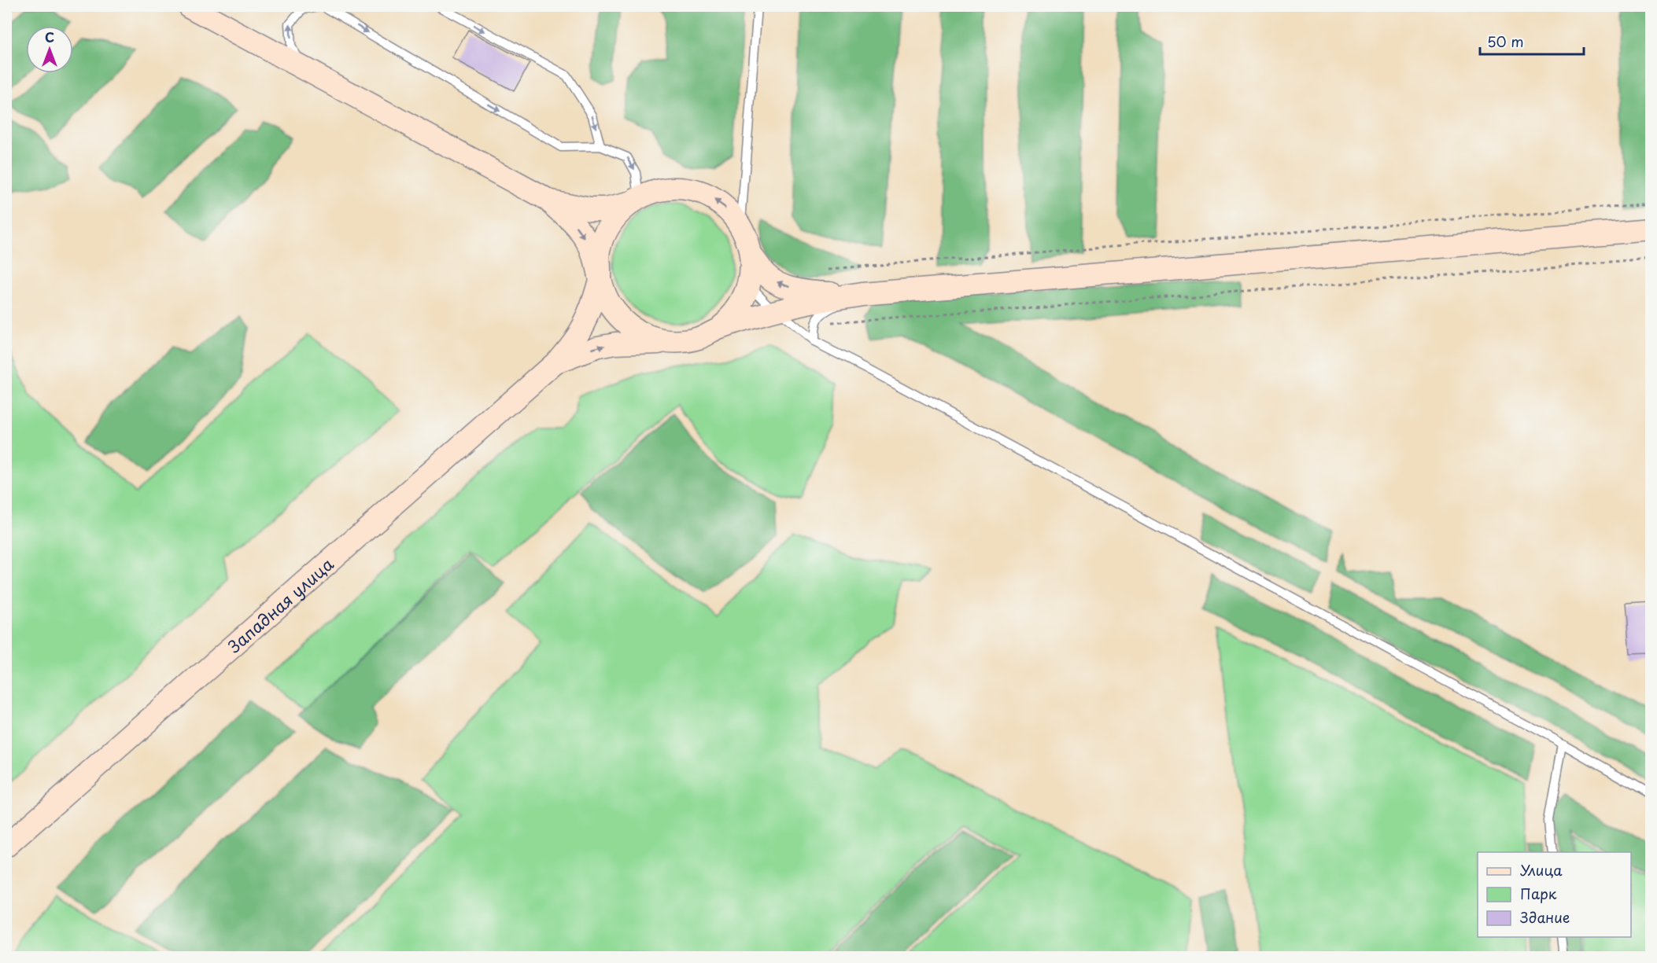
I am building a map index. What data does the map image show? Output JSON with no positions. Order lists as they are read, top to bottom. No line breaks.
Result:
{"streets":{"main road":["Западная улица"]},"legend":["Улица","Парк","Здание"],"scale_bar":"50 m","north":"top"}
